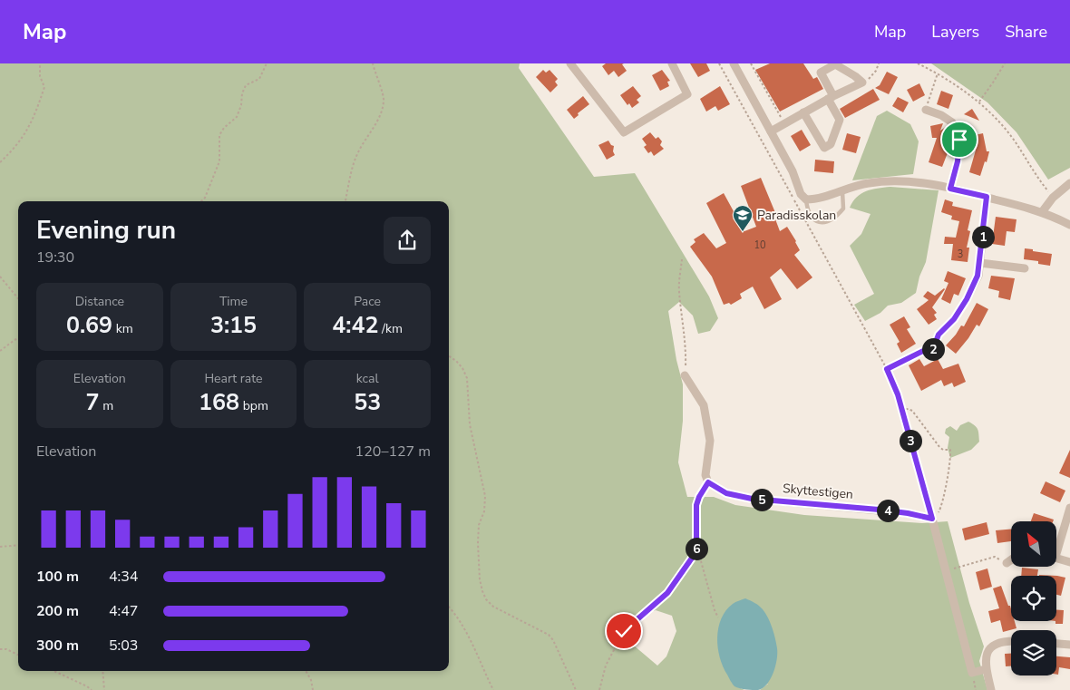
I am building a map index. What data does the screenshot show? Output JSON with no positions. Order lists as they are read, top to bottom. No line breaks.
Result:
{"streets":{"street":["Skyttestigen"]},"places":{"school or university":["Paradisskolan"]},"house_numbers":["10","3"],"north":"top left","page":{"header":"Map","nav":["Map","Layers","Share"],"heading":["Evening run","19:30"],"pins":["1","2","3","5","4","6"],"stats":[["Distance","0.69 km"],["Time","3:15"],["Pace","4:42 /km"],["Elevation","7 m"],["Heart rate","168 bpm"],["kcal","53"]],"chart":["Elevation","120–127 m"],"list":[{"name":"100 m","note":"4:34"},{"name":"200 m","note":"4:47"},{"name":"300 m","note":"5:03"}]}}
